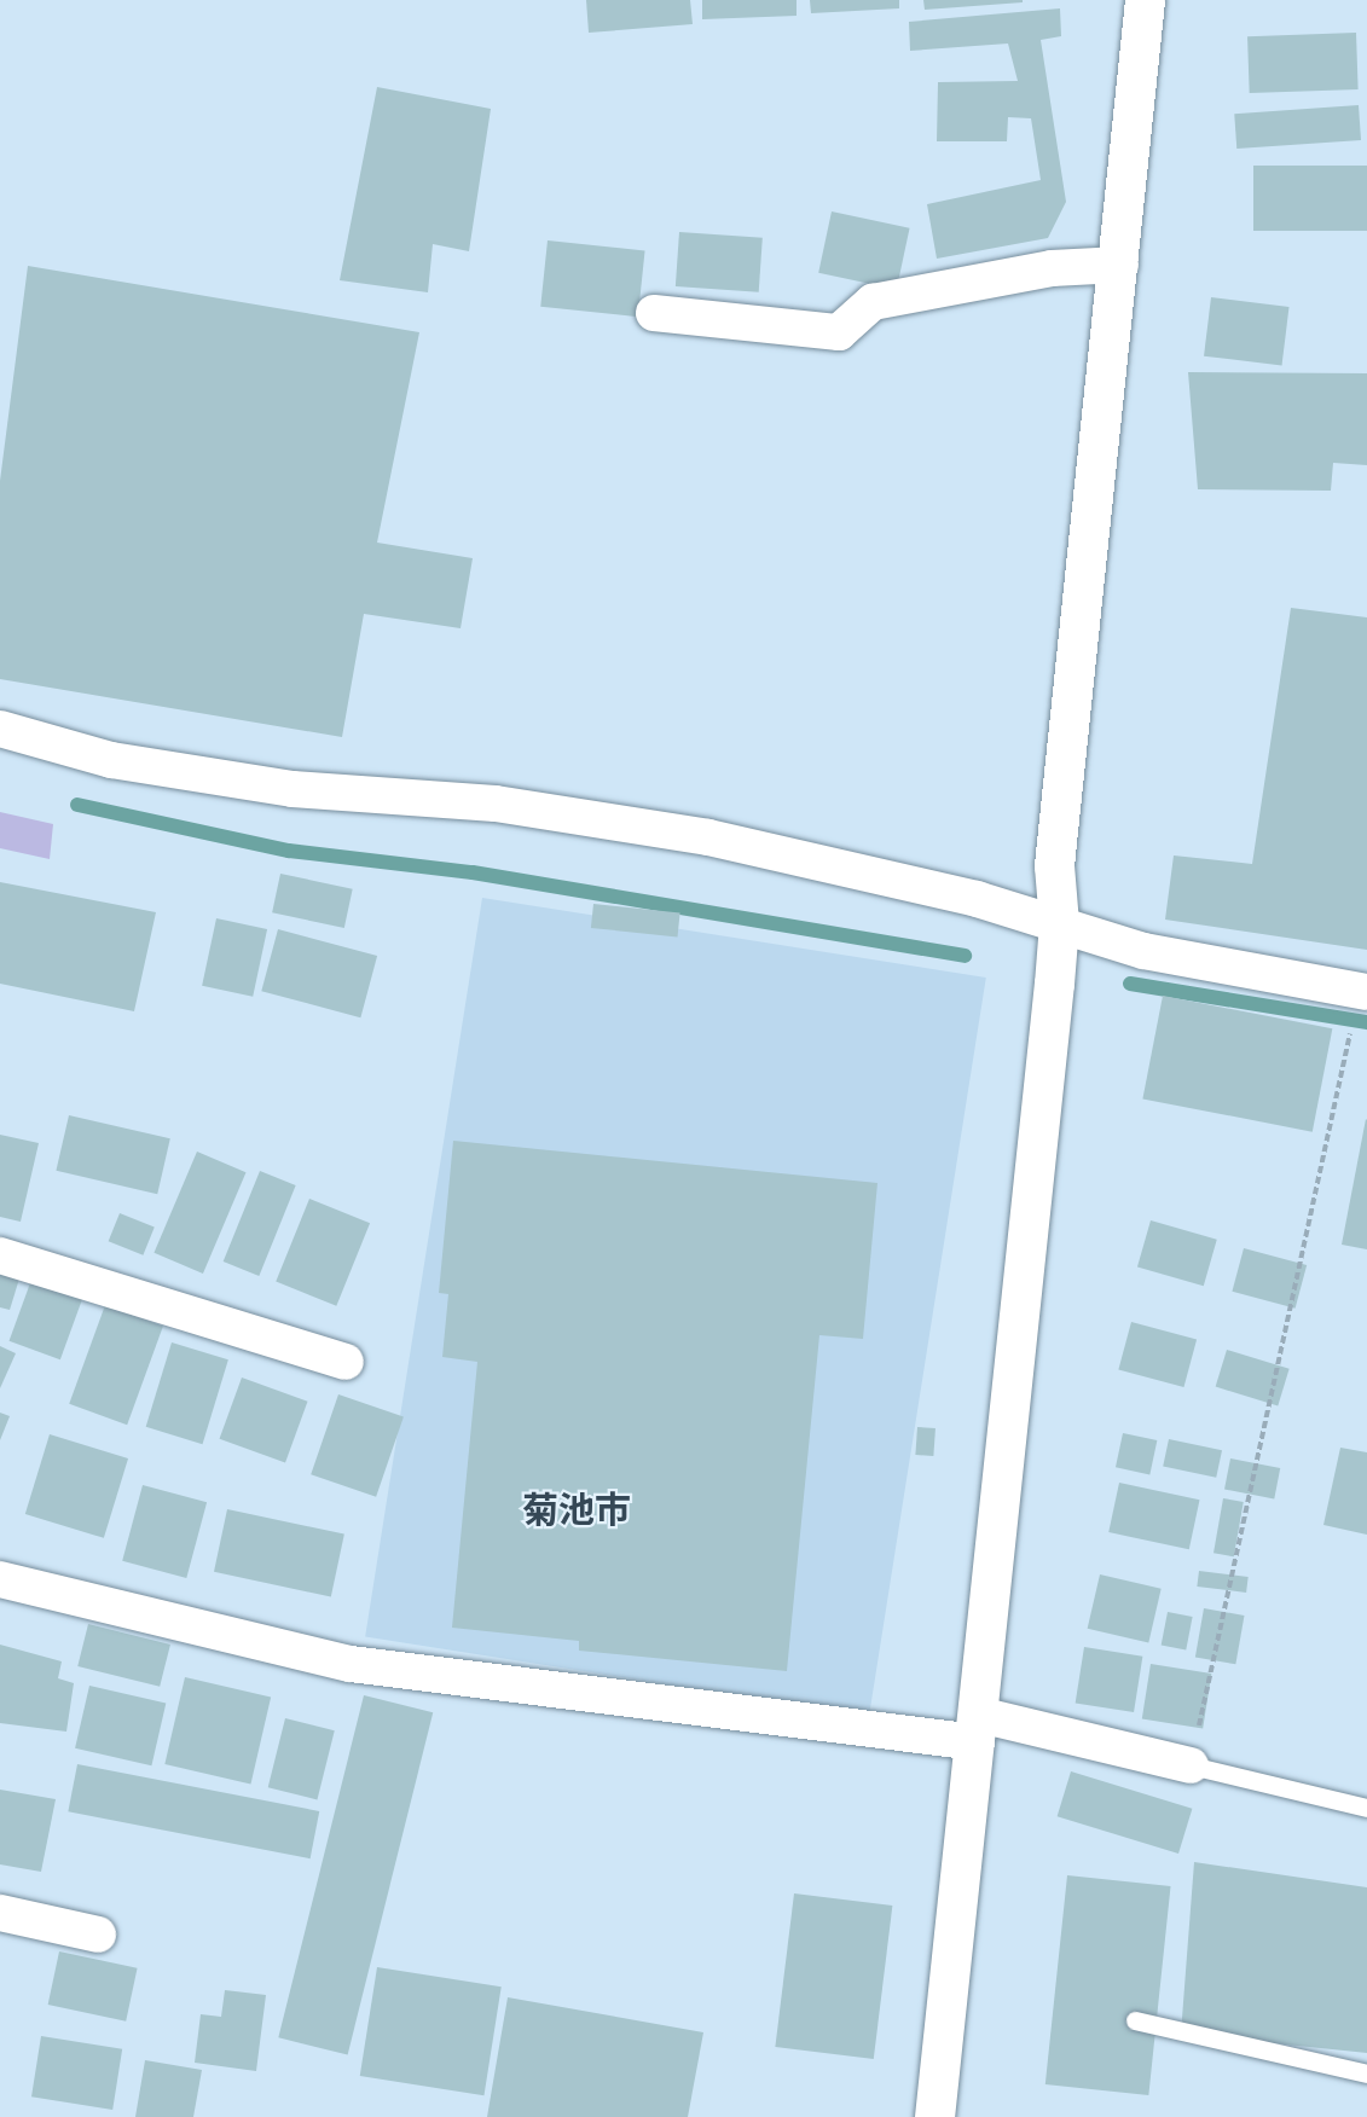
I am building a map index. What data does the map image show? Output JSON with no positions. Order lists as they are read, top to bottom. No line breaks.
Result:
{"districts":["菊池市"]}
